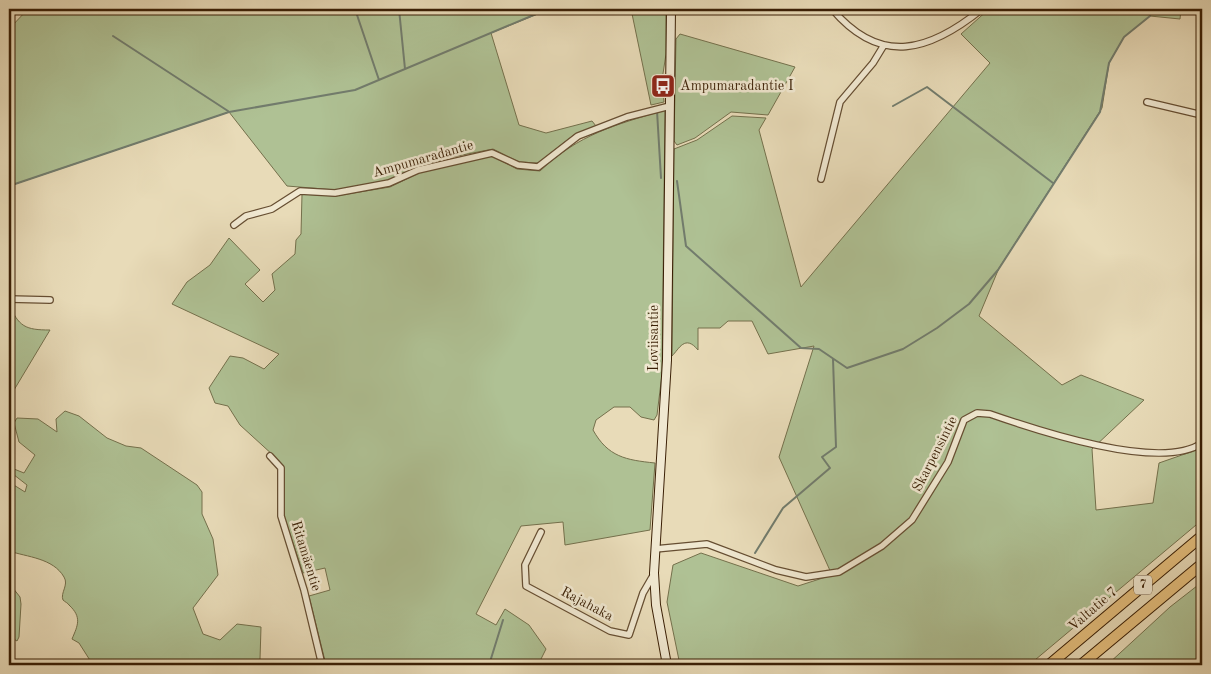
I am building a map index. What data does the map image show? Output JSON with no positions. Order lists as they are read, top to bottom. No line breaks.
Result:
{"streets":{"highway":["7","Valtatie 7"],"main road":["Loviisantie"],"street":["Ampumaradantie","Skarpensintie","Ritamäentie","Rajahaka"]},"crossings":[["Ampumaradantie","Loviisantie"],["Loviisantie","Skarpensintie"],["Loviisantie","Rajahaka"]],"places":{"bus stop":["Ampumaradantie I"]}}
